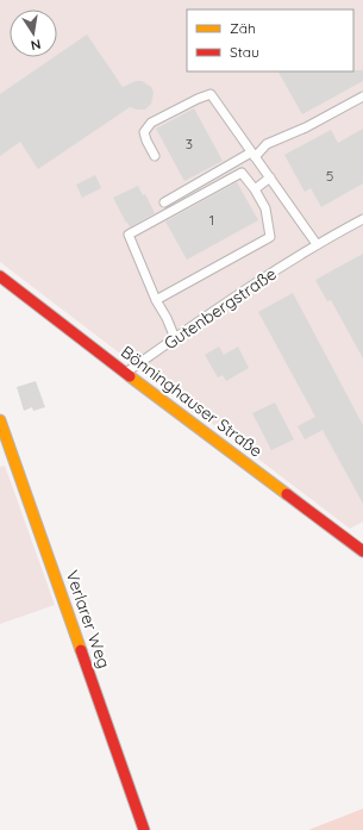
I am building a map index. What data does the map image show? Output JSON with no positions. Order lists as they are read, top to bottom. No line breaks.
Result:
{"streets":{"main road":["Bönninghauser Straße","Verlarer Weg"],"lane":["Gutenbergstraße"]},"crossings":[["Gutenbergstraße","Bönninghauser Straße"]],"house_numbers":["3","5","1"],"legend":["Zäh","Stau"],"north":"bottom"}
